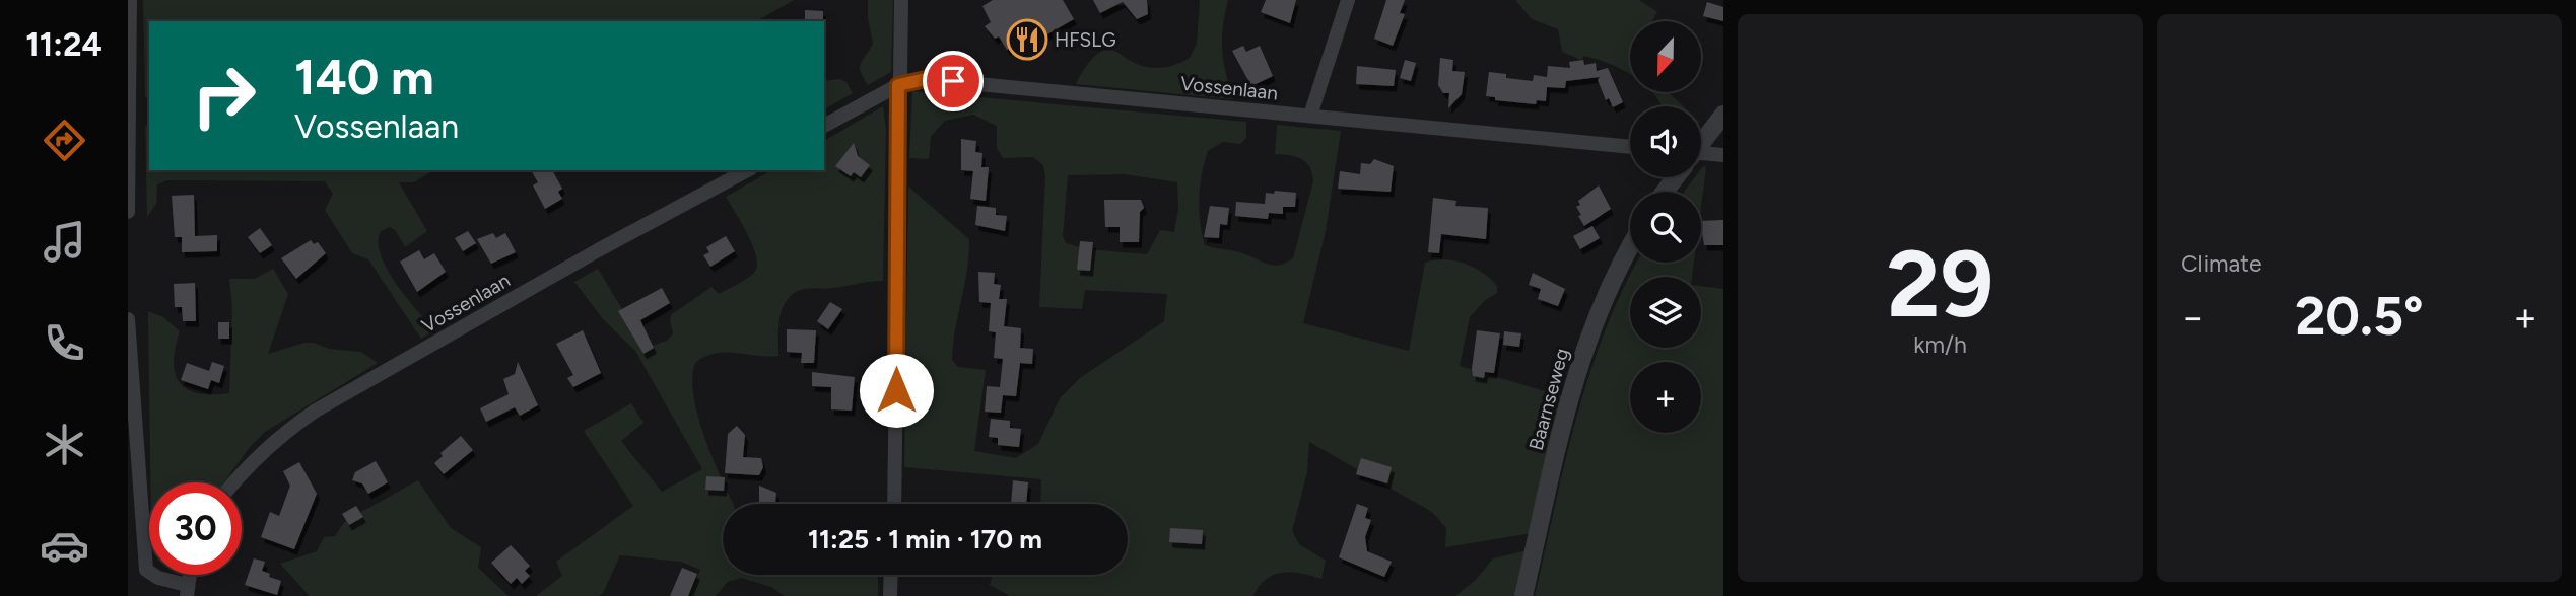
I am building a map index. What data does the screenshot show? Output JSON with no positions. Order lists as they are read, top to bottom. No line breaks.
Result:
{"streets":{"street":["Vossenlaan","Baarnseweg"]},"places":{"restaurant":["HFSLG"]},"north":"bottom","page":{"tabs":"11:24","tile":[["29","km/h"],"Climate"],"map_buttons":"+","turn":["140 m","Vossenlaan"],"heat":["−","20.5°","+"],"limit":"30","trip":"11:25 · 1 min · 170 m"}}
